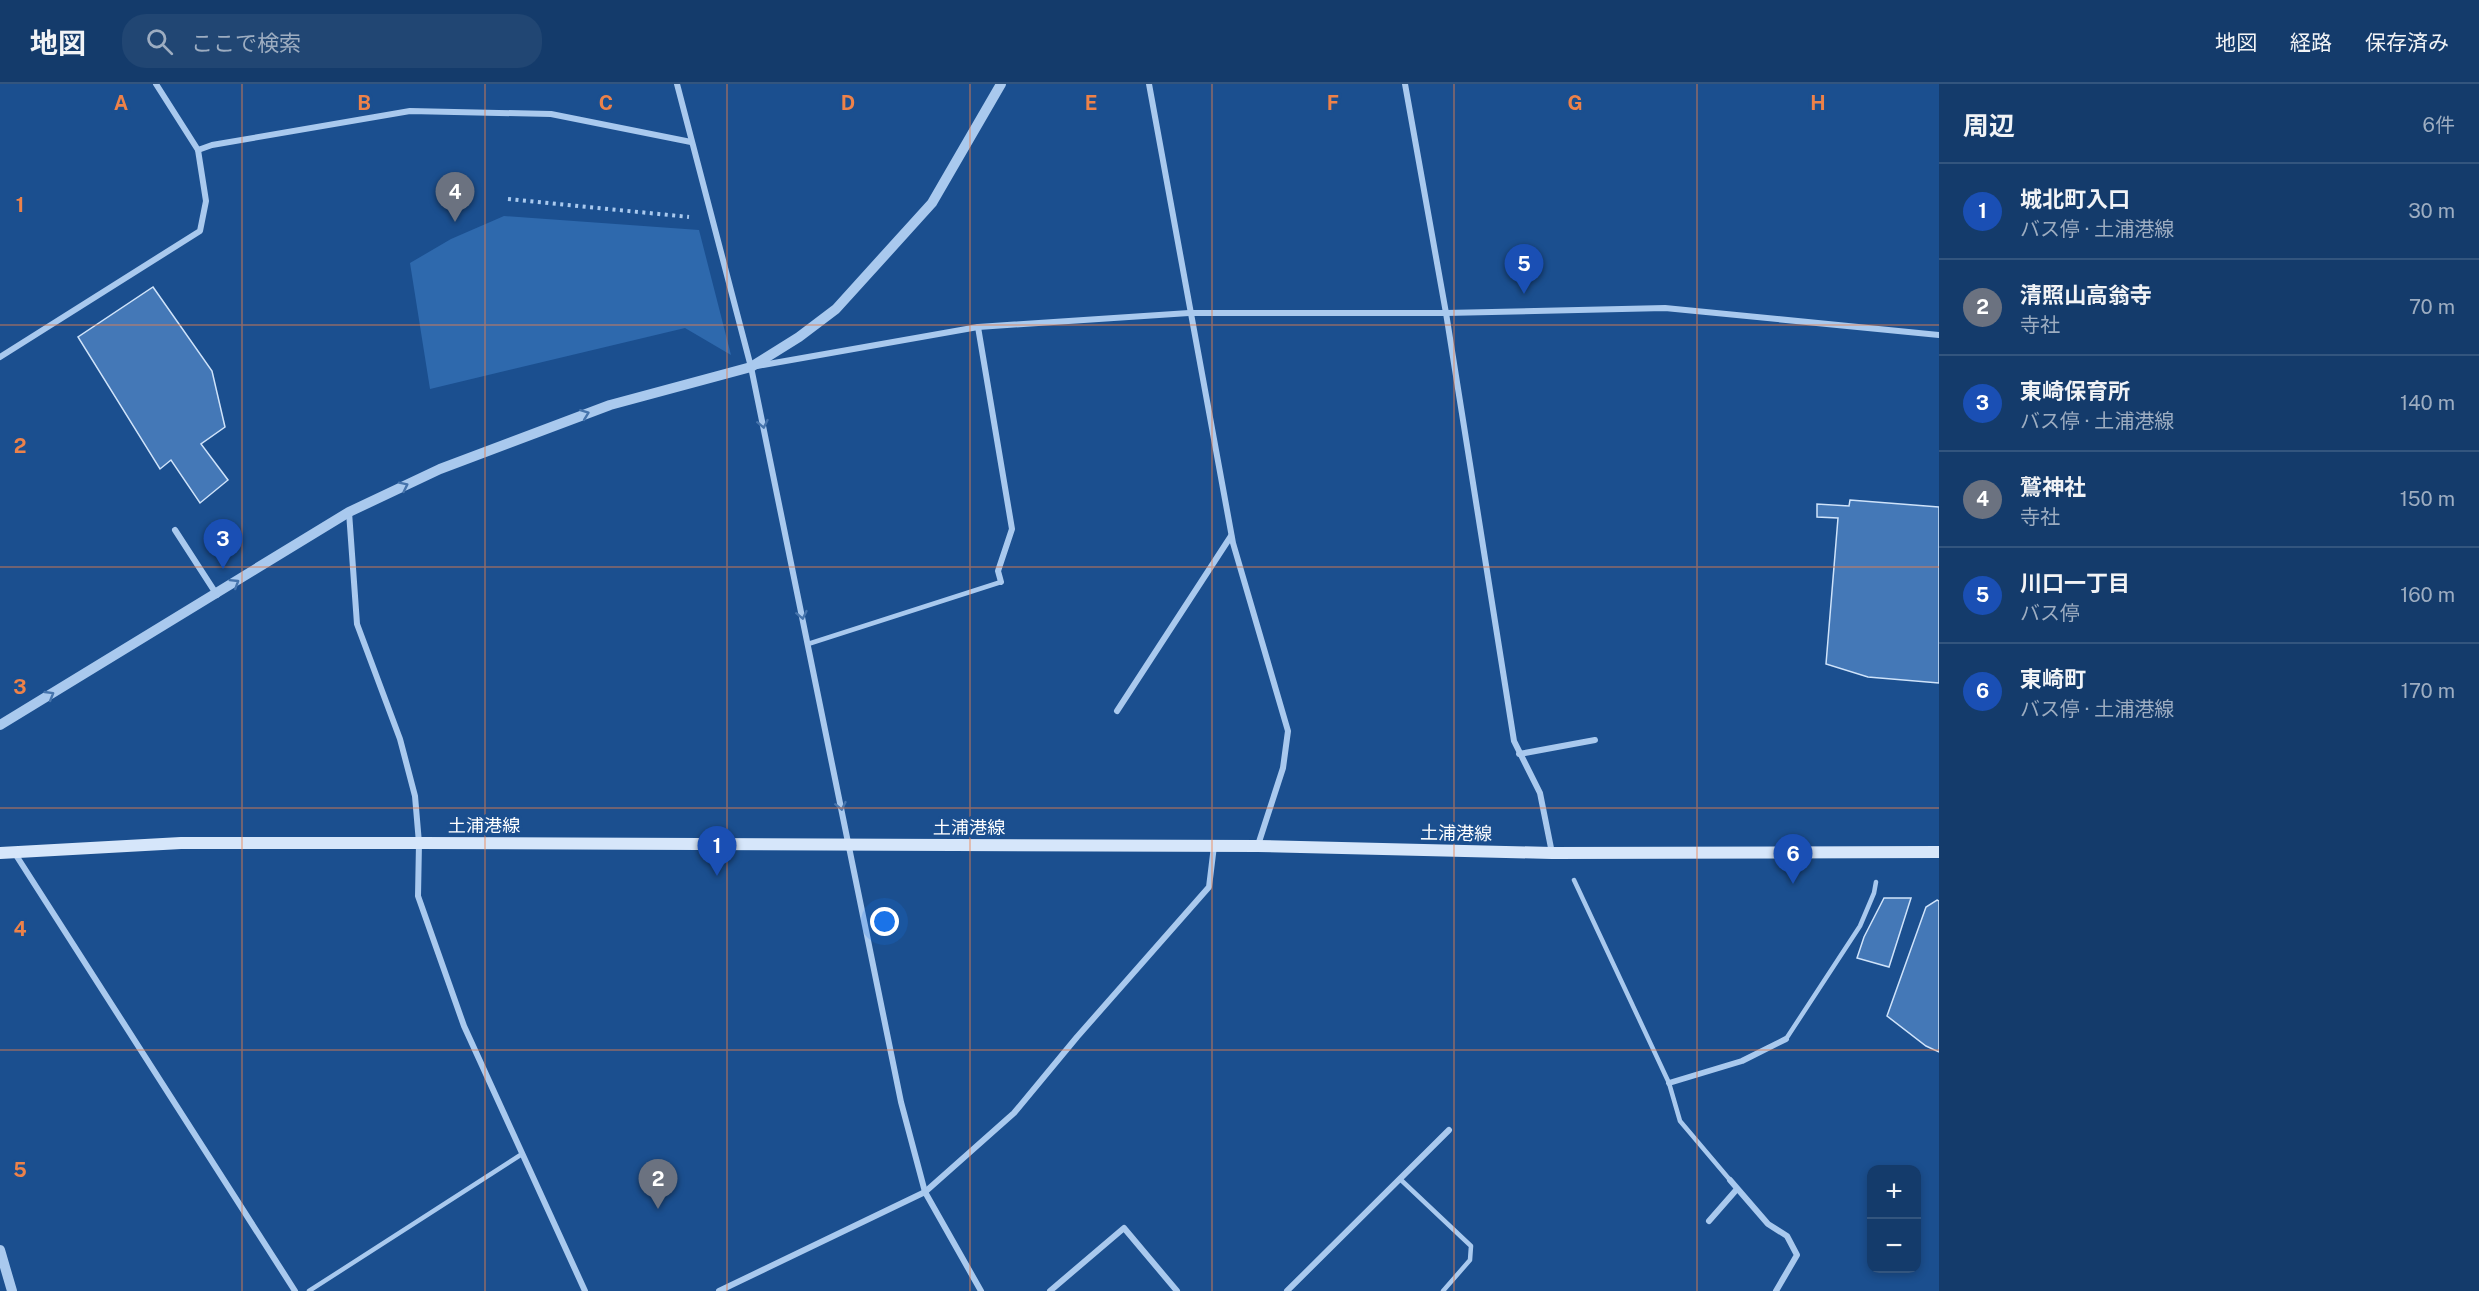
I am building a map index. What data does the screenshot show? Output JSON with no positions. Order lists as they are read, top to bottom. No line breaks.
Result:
{"streets":{"main road":["土浦港線"]},"page":{"header":"地図","search":"ここで検索","nav":["地図","経路","保存済み"],"heading":["周辺","6件"],"list":[{"mark":"1","name":"城北町入口","note":"バス停 · 土浦港線","value":"30 m"},{"mark":"2","name":"清照山高翁寺","note":"寺社","value":"70 m"},{"mark":"3","name":"東崎保育所","note":"バス停 · 土浦港線","value":"140 m"},{"mark":"4","name":"鷲神社","note":"寺社","value":"150 m"},{"mark":"5","name":"川口一丁目","note":"バス停","value":"160 m"},{"mark":"6","name":"東崎町","note":"バス停 · 土浦港線","value":"170 m"}],"pins":["4","5","3","1","6","2"],"map_buttons":["+","−"]},"grid":{"columns":["A","B","C","D","E","F","G","H"],"rows":["1","2","3","4","5"]}}
